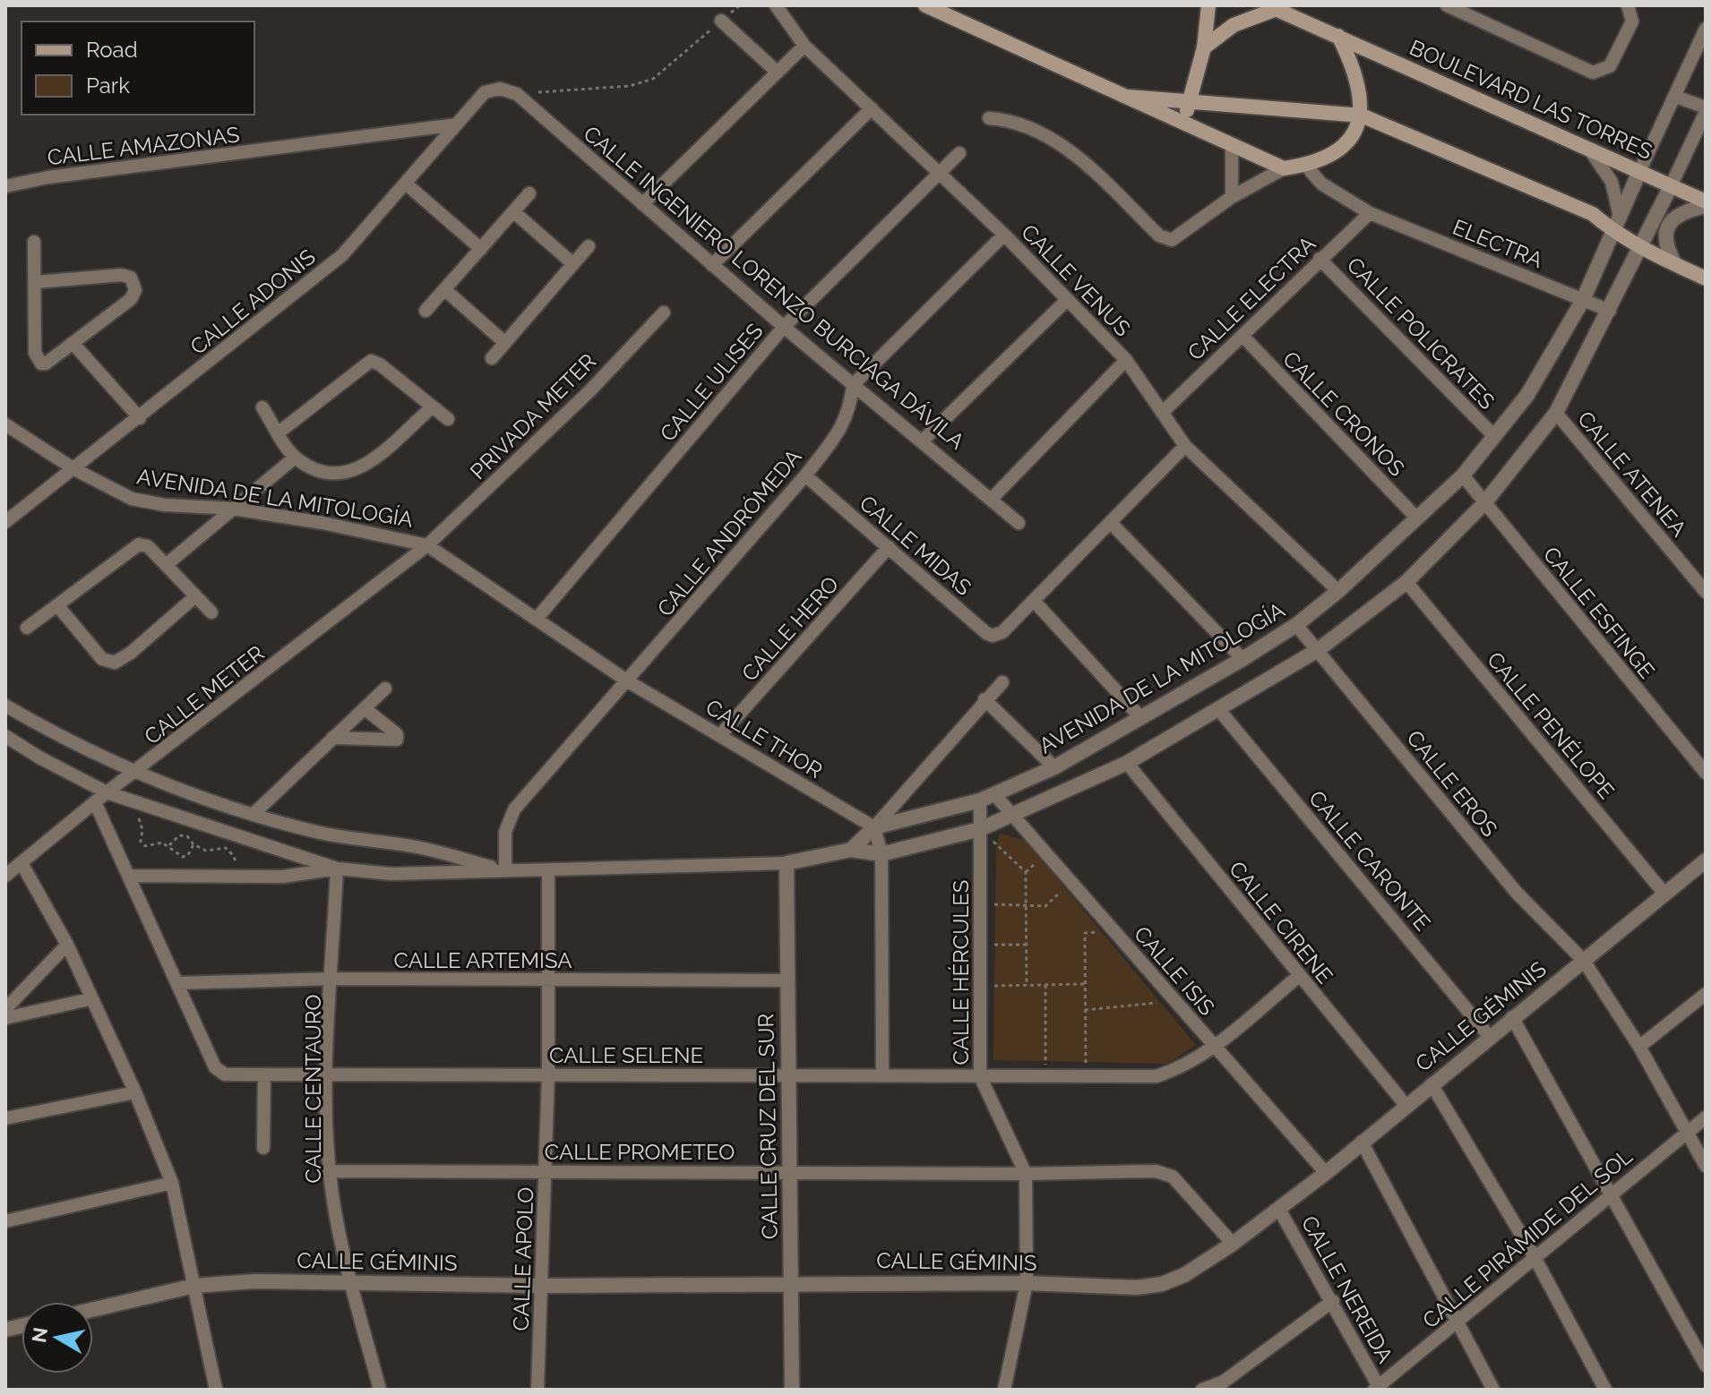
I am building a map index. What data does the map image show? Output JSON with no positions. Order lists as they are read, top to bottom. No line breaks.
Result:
{"streets":{"main road":["BOULEVARD LAS TORRES"],"street":["CALLE AMAZONAS","ELECTRA","CALLE VENUS","CALLE INGENIERO LORENZO BURCIAGA DÁVILA","CALLE ELECTRA","CALLE ADONIS","CALLE POLICRATES","CALLE ULISES","CALLE CRONOS","PRIVADA METER","CALLE ATENEA","AVENIDA DE LA MITOLOGÍA","CALLE ANDRÓMEDA","CALLE MIDAS","CALLE ESFINGE","CALLE HERO","CALLE METER","CALLE PENÉLOPE","CALLE THOR","CALLE EROS","CALLE CARONTE","CALLE CIRENE","CALLE ARTEMISA","CALLE ISIS","CALLE HÉRCULES","CALLE GÉMINIS","CALLE SELENE","CALLE CENTAURO","CALLE CRUZ DEL SUR","CALLE PROMETEO","CALLE PIRÁMIDE DEL SOL","CALLE APOLO","CALLE NEREIDA"]},"crossings":[["BOULEVARD LAS TORRES","AVENIDA DE LA MITOLOGÍA"],["CALLE AMAZONAS","CALLE ADONIS"],["ELECTRA","CALLE ELECTRA"],["ELECTRA","AVENIDA DE LA MITOLOGÍA"],["CALLE VENUS","CALLE ELECTRA"],["CALLE VENUS","CALLE ULISES"],["CALLE VENUS","AVENIDA DE LA MITOLOGÍA"],["CALLE INGENIERO LORENZO BURCIAGA DÁVILA","CALLE ADONIS"],["CALLE INGENIERO LORENZO BURCIAGA DÁVILA","CALLE ULISES"],["CALLE INGENIERO LORENZO BURCIAGA DÁVILA","CALLE ANDRÓMEDA"],["CALLE ELECTRA","CALLE POLICRATES"],["CALLE ELECTRA","CALLE CRONOS"],["CALLE ADONIS","AVENIDA DE LA MITOLOGÍA"],["CALLE POLICRATES","AVENIDA DE LA MITOLOGÍA"],["CALLE ULISES","CALLE THOR"],["CALLE CRONOS","AVENIDA DE LA MITOLOGÍA"],["PRIVADA METER","AVENIDA DE LA MITOLOGÍA"],["PRIVADA METER","CALLE METER"],["PRIVADA METER","CALLE THOR"],["AVENIDA DE LA MITOLOGÍA","CALLE ESFINGE"],["AVENIDA DE LA MITOLOGÍA","CALLE METER"],["AVENIDA DE LA MITOLOGÍA","CALLE THOR"],["AVENIDA DE LA MITOLOGÍA","CALLE EROS"],["AVENIDA DE LA MITOLOGÍA","CALLE ISIS"],["AVENIDA DE LA MITOLOGÍA","CALLE HÉRCULES"],["CALLE ANDRÓMEDA","CALLE MIDAS"],["CALLE ANDRÓMEDA","CALLE THOR"],["CALLE MIDAS","CALLE HERO"],["CALLE HERO","CALLE THOR"],["CALLE METER","CALLE THOR"],["CALLE METER","CALLE SELENE"],["CALLE PENÉLOPE","CALLE GÉMINIS"],["CALLE EROS","CALLE GÉMINIS"],["CALLE EROS","CALLE PIRÁMIDE DEL SOL"],["CALLE CARONTE","CALLE GÉMINIS"],["CALLE CIRENE","CALLE GÉMINIS"],["CALLE CIRENE","CALLE SELENE"],["CALLE ARTEMISA","CALLE SELENE"],["CALLE ARTEMISA","CALLE CENTAURO"],["CALLE ARTEMISA","CALLE CRUZ DEL SUR"],["CALLE ARTEMISA","CALLE APOLO"],["CALLE ISIS","CALLE GÉMINIS"],["CALLE ISIS","CALLE SELENE"],["CALLE HÉRCULES","CALLE GÉMINIS"],["CALLE HÉRCULES","CALLE SELENE"],["CALLE HÉRCULES","CALLE PROMETEO"],["CALLE GÉMINIS","CALLE CENTAURO"],["CALLE GÉMINIS","CALLE CRUZ DEL SUR"],["CALLE GÉMINIS","CALLE PROMETEO"],["CALLE GÉMINIS","CALLE APOLO"],["CALLE GÉMINIS","CALLE NEREIDA"],["CALLE SELENE","CALLE CENTAURO"],["CALLE SELENE","CALLE CRUZ DEL SUR"],["CALLE SELENE","CALLE APOLO"],["CALLE CENTAURO","CALLE PROMETEO"],["CALLE CRUZ DEL SUR","CALLE PROMETEO"],["CALLE PROMETEO","CALLE APOLO"],["CALLE PIRÁMIDE DEL SOL","CALLE NEREIDA"]],"legend":["Road","Park"],"north":"left"}
